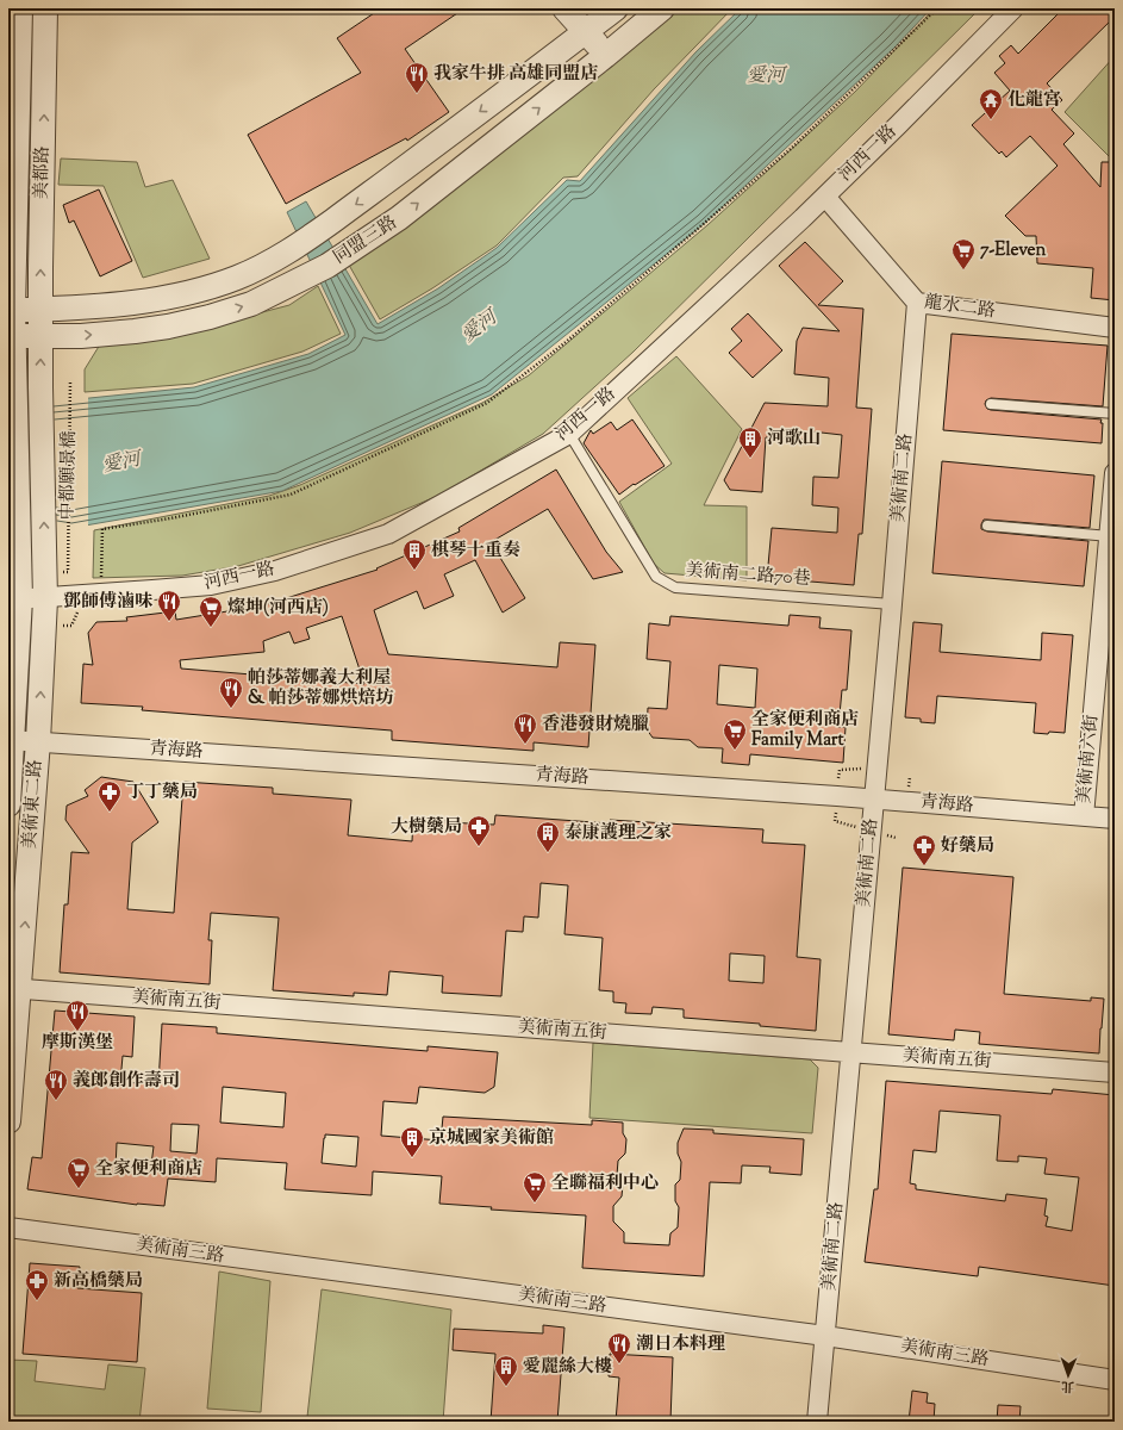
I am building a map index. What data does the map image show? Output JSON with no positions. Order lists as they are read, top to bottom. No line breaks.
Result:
{"streets":{"street":["河西一路","美都路","同盟三路","龍水二路","中都願景橋","美術南二路","青海路","美術南六街","美術東二路","美術南五街","美術南三路"],"lane":["美術南二路70巷"]},"crossings":[["河西一路","龍水二路"],["河西一路","美術南二路70巷"],["河西一路","美術東二路"],["美都路","同盟三路"],["美都路","中都願景橋"],["美都路","美術東二路"],["同盟三路","中都願景橋"],["同盟三路","美術東二路"],["龍水二路","美術南二路"],["中都願景橋","美術東二路"],["美術南二路","美術南二路70巷"],["美術南二路","青海路"],["美術南二路","美術南五街"],["美術南二路","美術南三路"],["青海路","美術南六街"],["青海路","美術東二路"],["美術東二路","美術南五街"]],"one_way":["中都願景橋"],"water":["愛河"],"places":{"restaurant":["我家牛排 高雄同盟店","鄧師傅滷味","帕莎蒂娜義大利屋 & 帕莎蒂娜烘焙坊","香港發財燒臘","摩斯漢堡","義郎創作壽司","潮日本料理"],"temple":["化龍宮"],"supermarket":["7-Eleven","燦坤(河西店)","全家便利商店 Family Mart","全家便利商店","全聯福利中心"],"building":["河歌山","棋琴十重奏","泰康護理之家","京城國家美術館","愛麗絲大樓"],"pharmacy":["丁丁藥局","大樹藥局","好藥局","新高橋藥局"]},"north":"bottom"}
